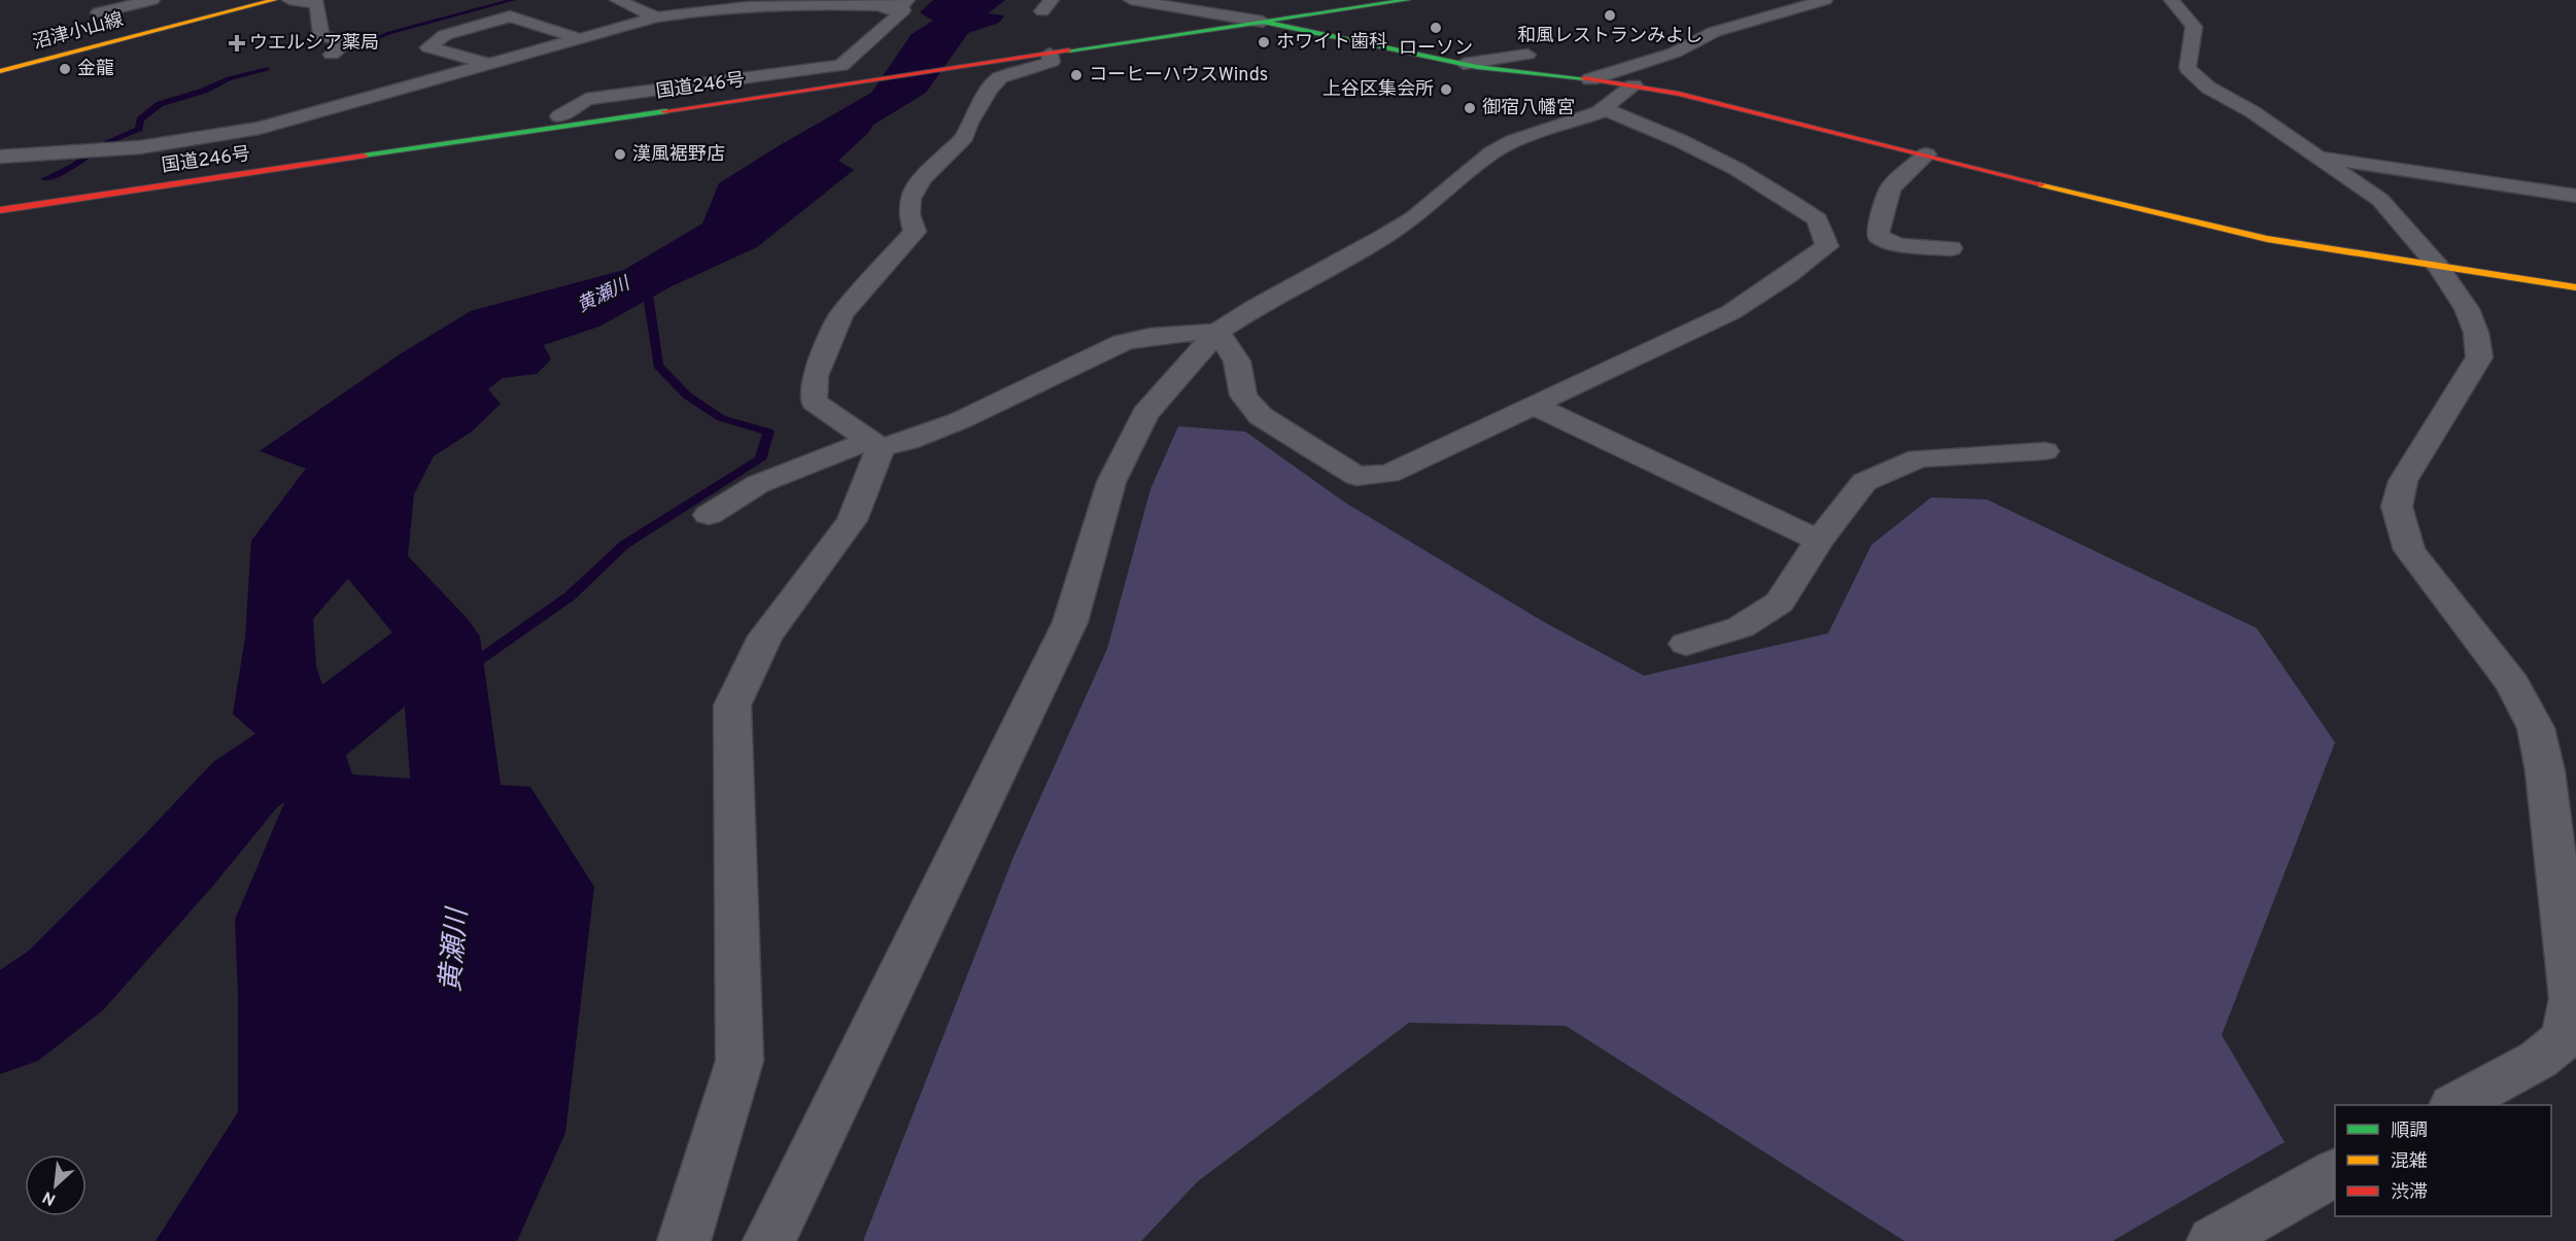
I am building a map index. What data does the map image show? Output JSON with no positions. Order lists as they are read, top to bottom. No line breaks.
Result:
{"streets":{"main road":["沼津小山線","国道246号"]},"water":["黄瀬川"],"places":{"other":["和風レストランみよし","ローソン","ホワイト歯科","金龍","コーヒーハウスWinds","上谷区集会所","御宿八幡宮","漢風裾野店"],"health":["ウエルシア薬局"]},"legend":["順調","混雑","渋滞"],"north":"bottom left"}
